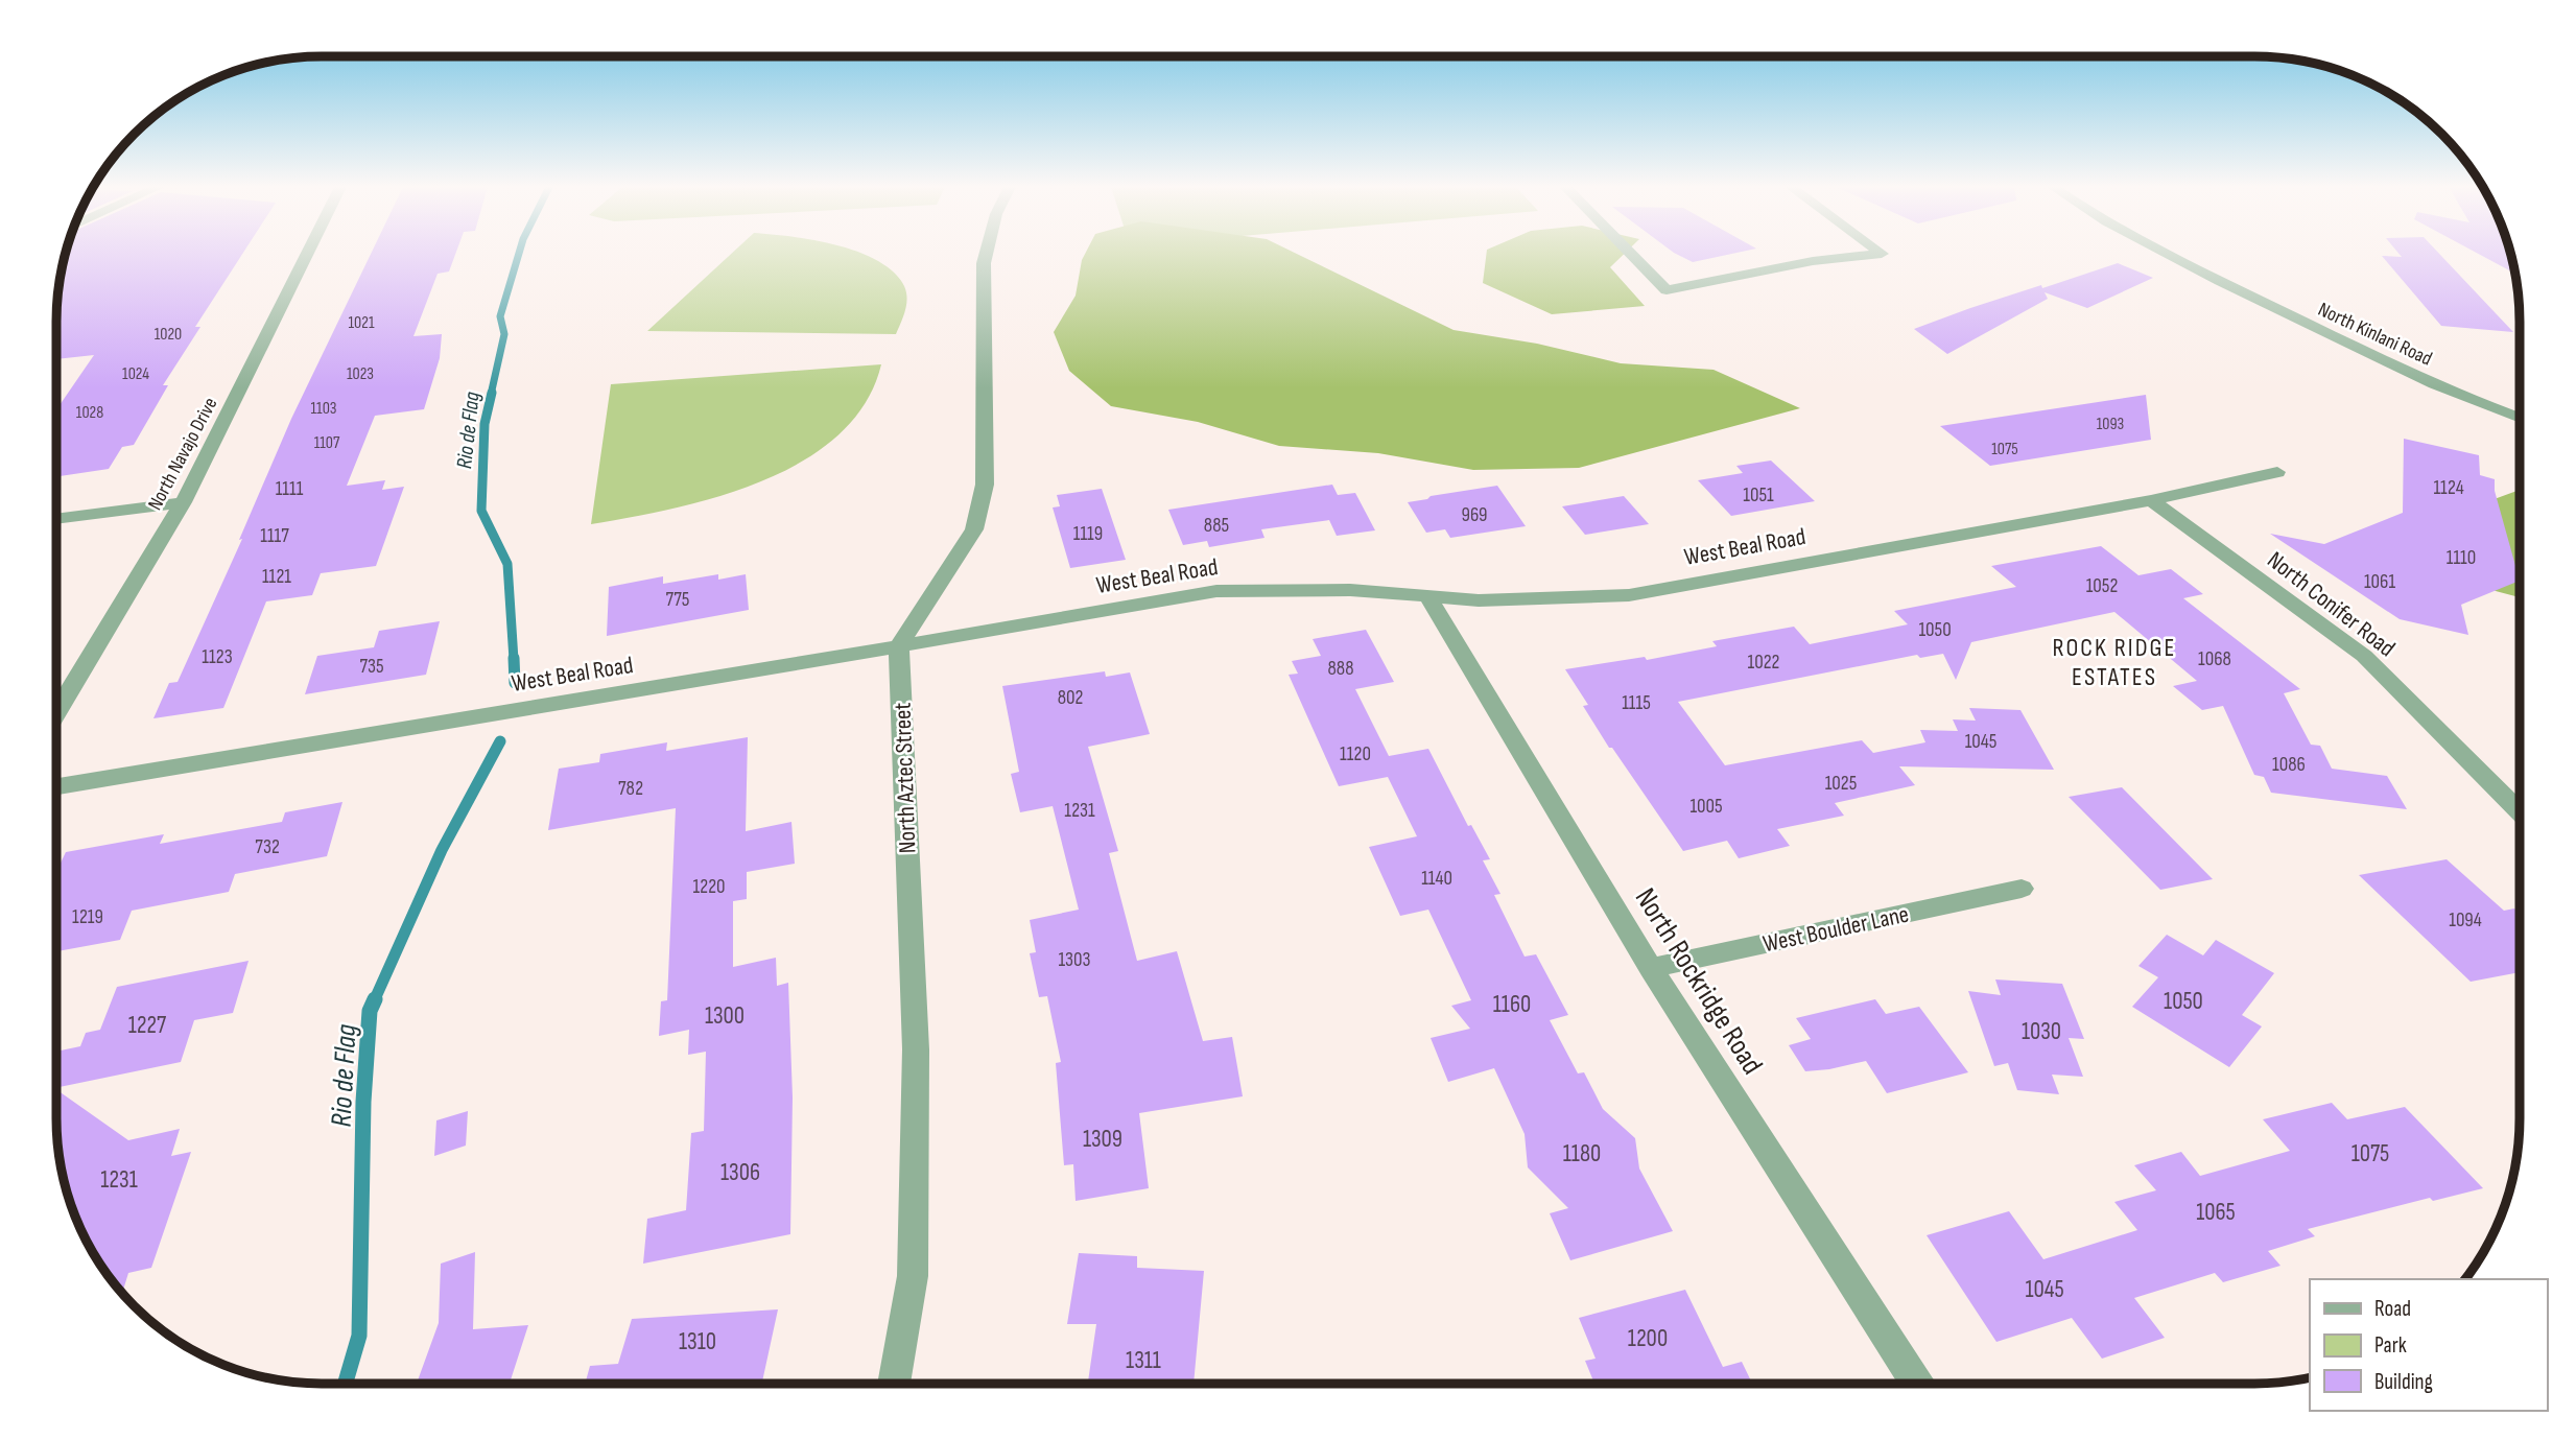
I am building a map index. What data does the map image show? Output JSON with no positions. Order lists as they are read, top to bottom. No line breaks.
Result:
{"streets":{"street":["North Kinlani Road","North Navajo Drive","West Beal Road","North Conifer Road","North Aztec Street","West Boulder Lane","North Rockridge Road"]},"crossings":[["West Beal Road","North Conifer Road"],["West Beal Road","North Aztec Street"],["West Beal Road","North Rockridge Road"],["West Boulder Lane","North Rockridge Road"]],"districts":["ROCK RIDGE ESTATES"],"water":["Rio de Flag"],"house_numbers":["1021","1020","1024","1023","1103","1028","1093","1107","1075","1124","1111","1051","969","885","1119","1117","1110","1121","1061","1052","775","1050","1123","1068","1022","735","888","802","1115","1045","1120","1086","1025","782","1005","1231","732","1140","1220","1219","1094","1303","1050","1160","1300","1227","1030","1309","1180","1075","1306","1231","1065","1045","1200","1310","1311"],"legend":["Road","Park","Building"]}
